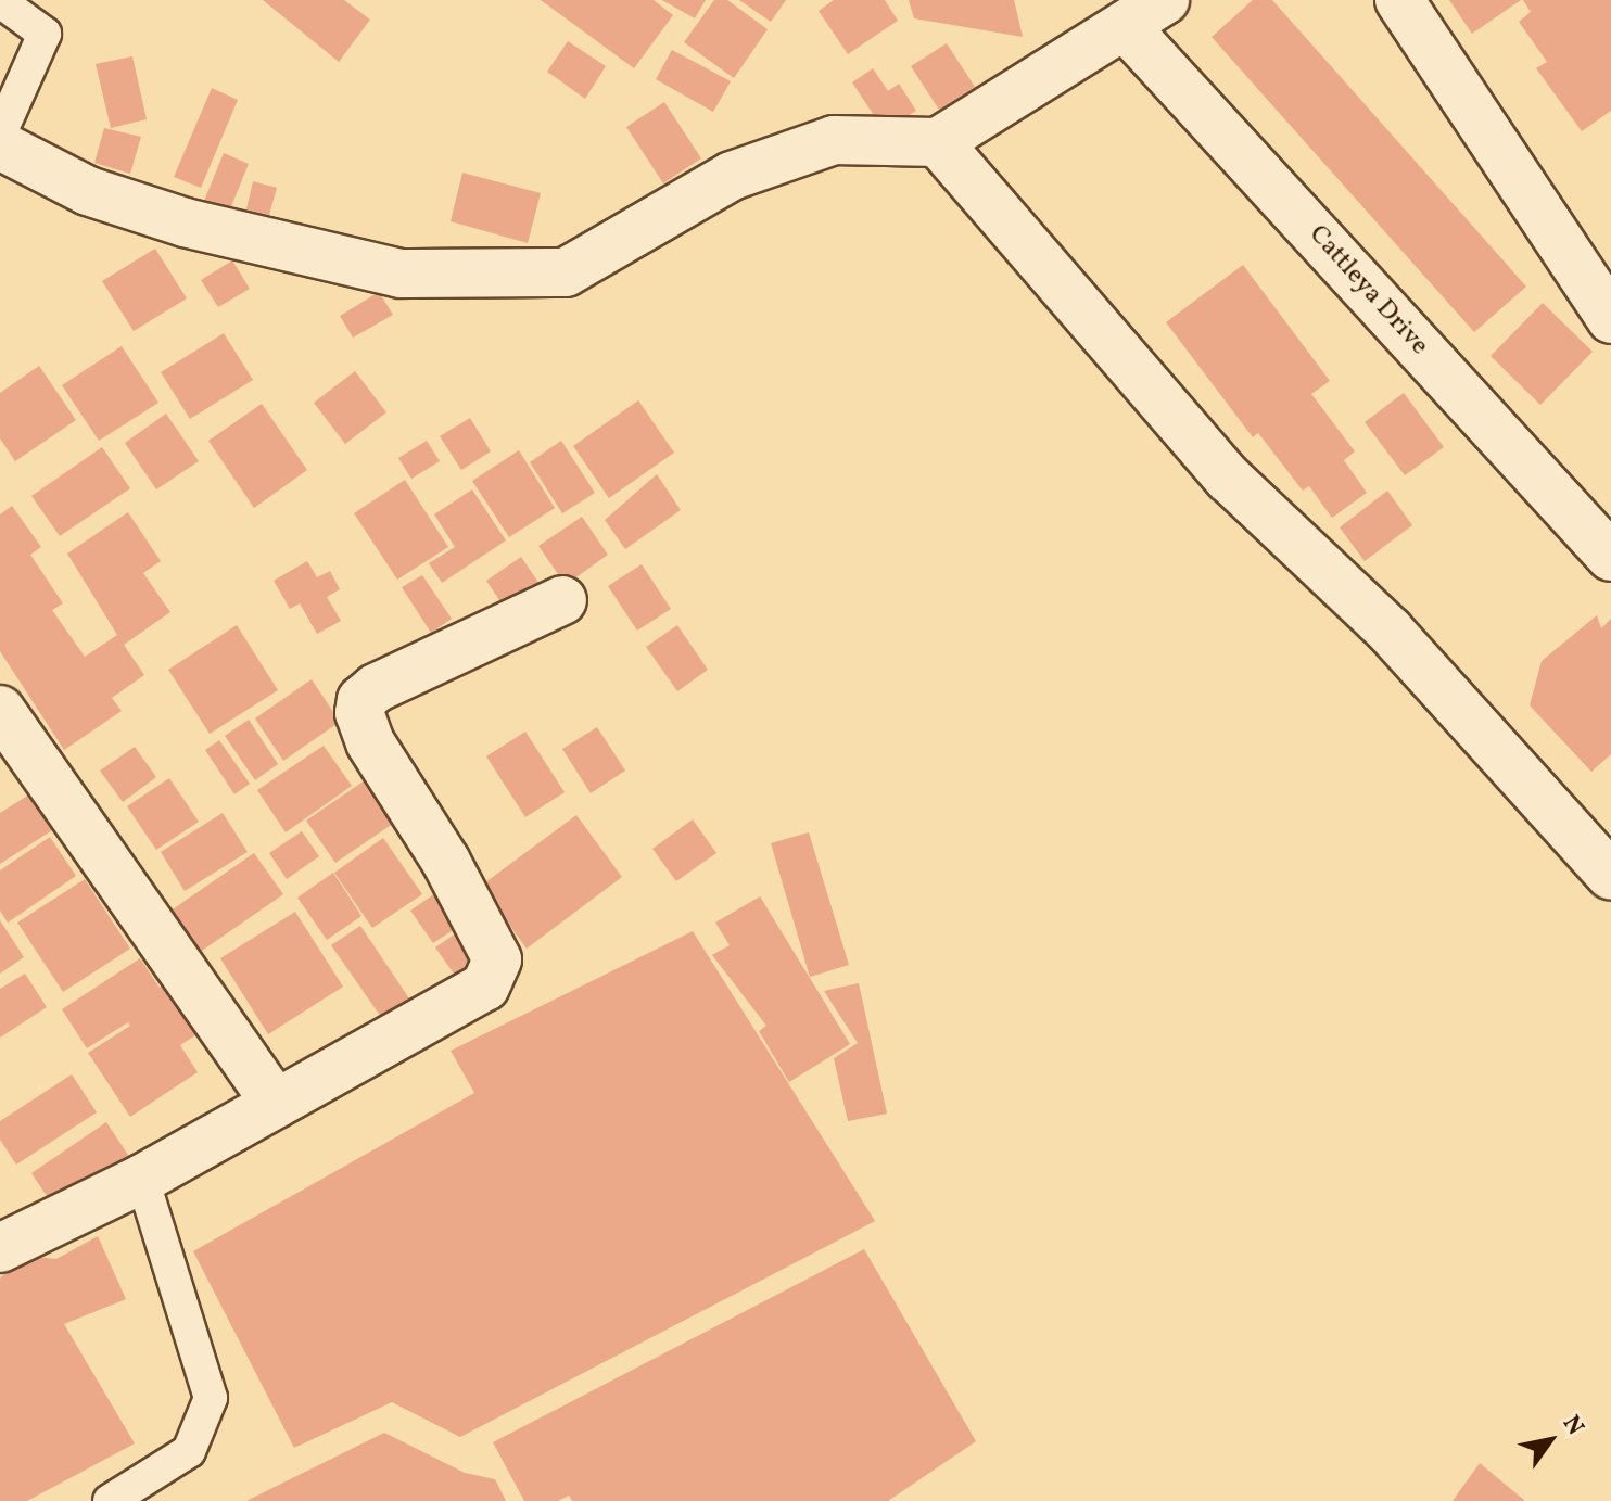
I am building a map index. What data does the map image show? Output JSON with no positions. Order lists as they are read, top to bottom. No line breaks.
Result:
{"streets":{"street":["Cattleya Drive"]},"north":"top right"}
